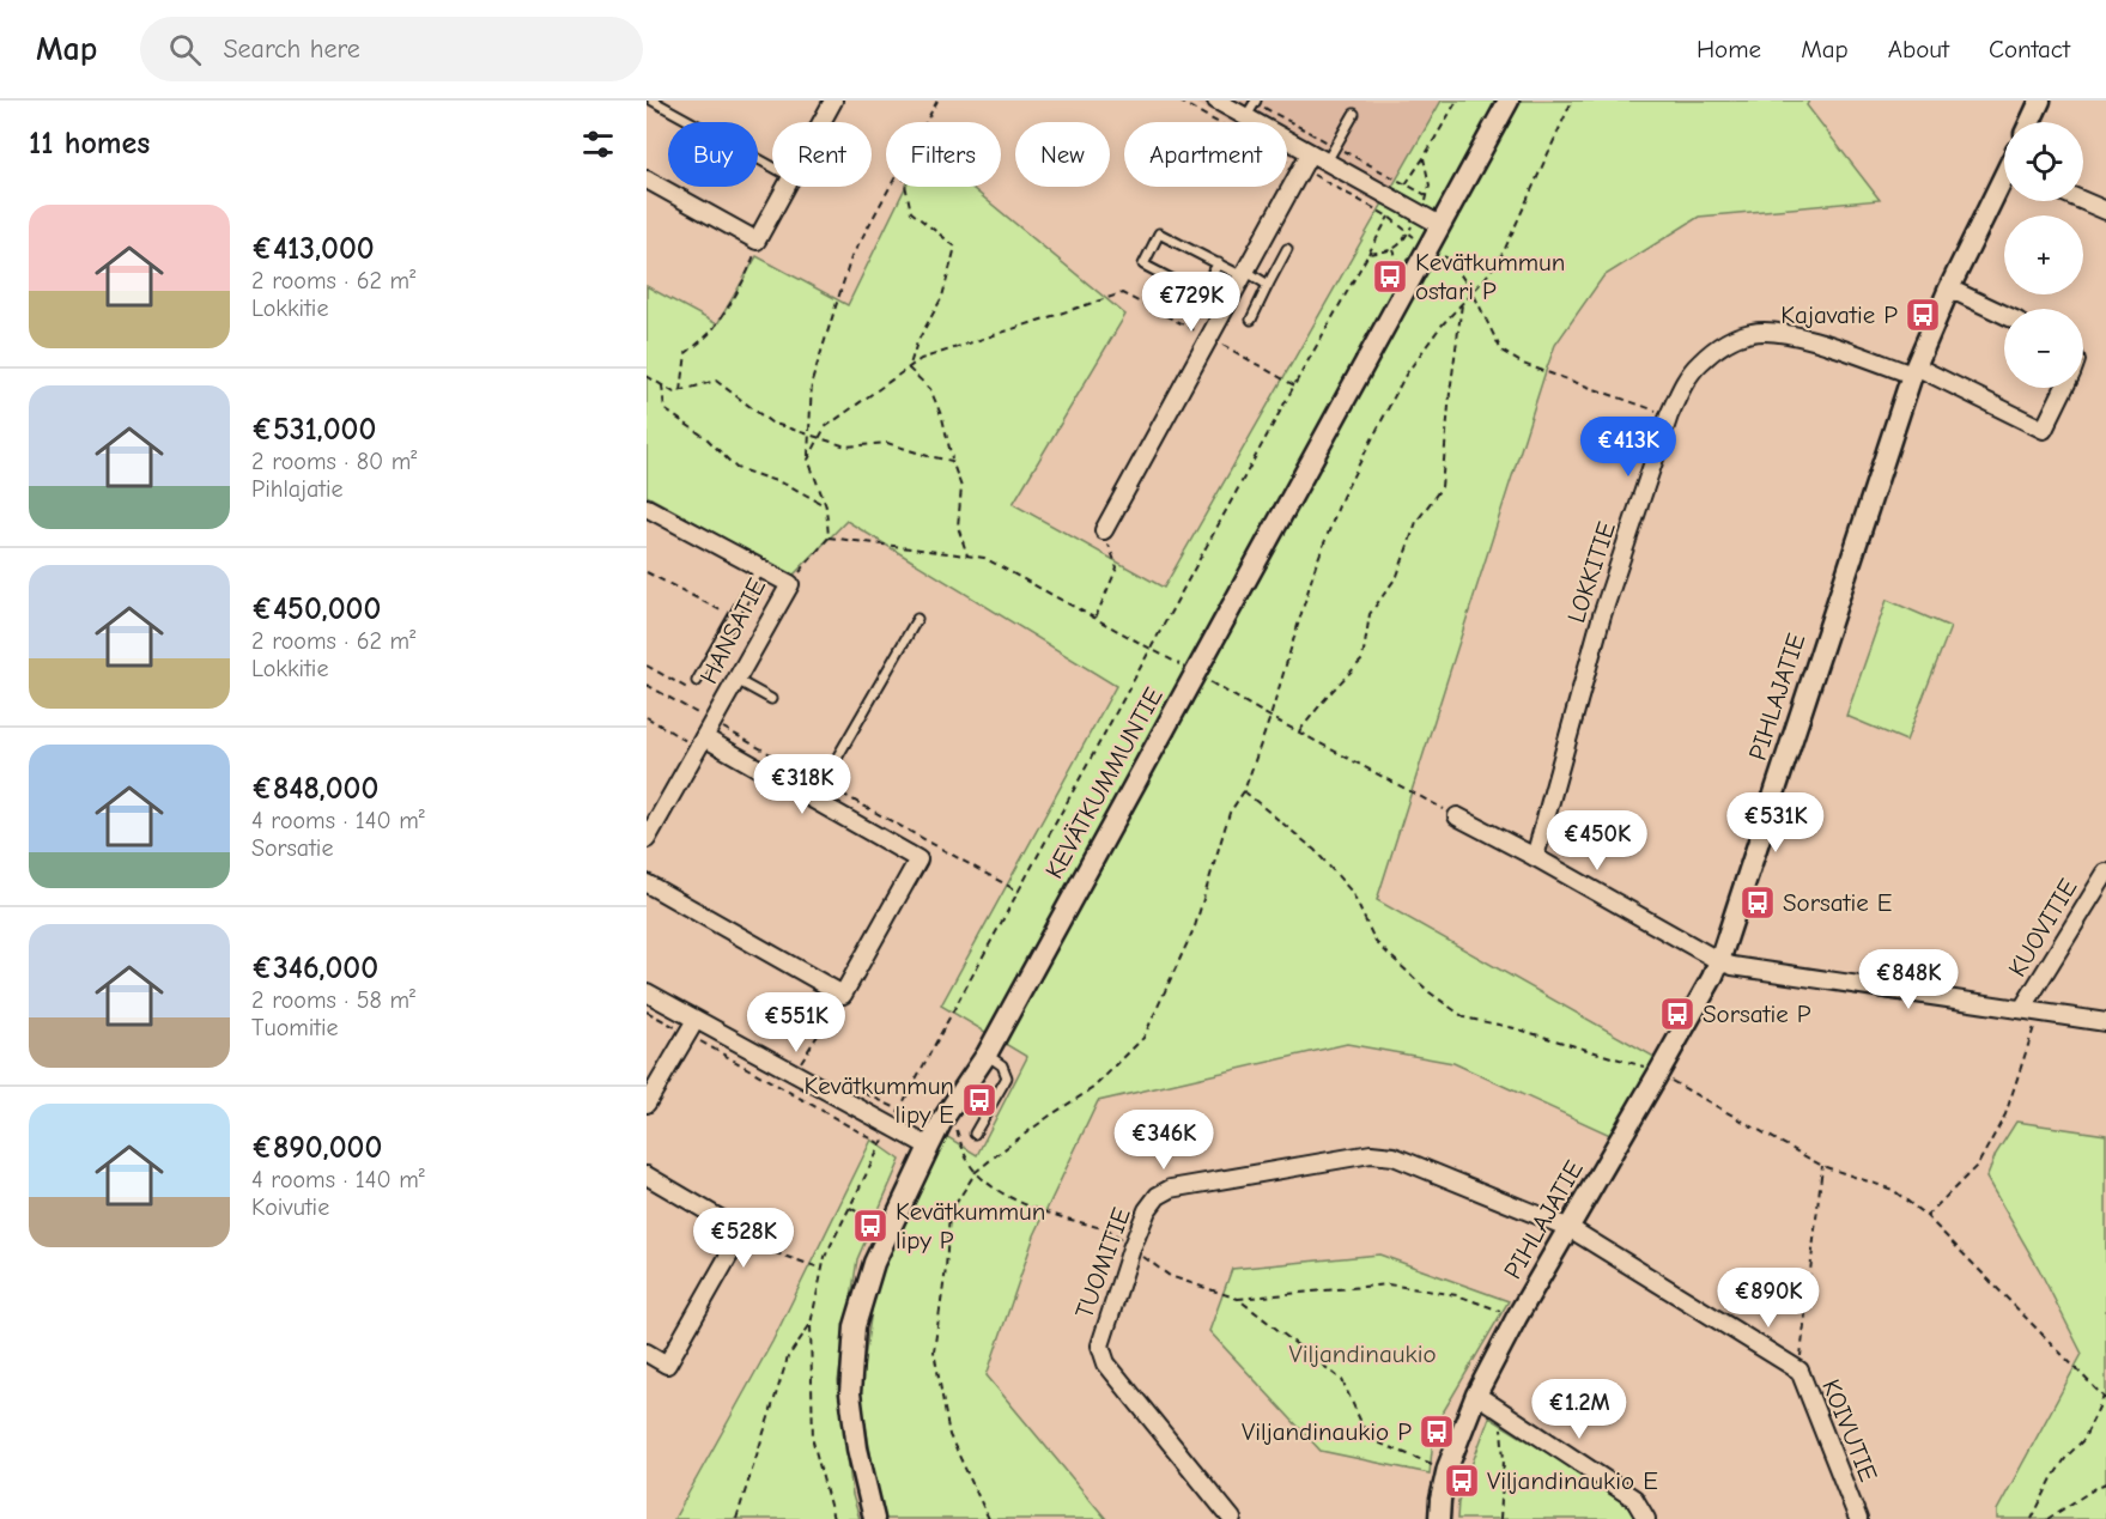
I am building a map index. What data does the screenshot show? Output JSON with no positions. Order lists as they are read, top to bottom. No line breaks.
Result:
{"streets":{"street":["LOKKITIE","HANSATIE","PIHLAJATIE","KEVÄTKUMMUNTIE","KUOVITIE","TUOMITIE","KOIVUTIE"]},"crossings":[["LOKKITIE","PIHLAJATIE"],["PIHLAJATIE","TUOMITIE"],["PIHLAJATIE","KOIVUTIE"],["TUOMITIE","KOIVUTIE"]],"parks":["Viljandinaukio"],"places":{"bus stop":["Kevätkummun ostari P","Kajavatie P","Sorsatie E","Sorsatie P","Kevätkummun lipy E","Kevätkummun lipy P","Viljandinaukio P","Viljandinaukio E"]},"page":{"header":"Map","search":"Search here","nav":["Home","Map","About","Contact"],"heading":"11 homes","map_buttons":["+","−"],"chip":["Buy","Rent","Filters","New","Apartment"],"list":[{"name":"€413,000","note":"2 rooms · 62 m² · Lokkitie"},{"name":"€531,000","note":"2 rooms · 80 m² · Pihlajatie"},{"name":"€450,000","note":"2 rooms · 62 m² · Lokkitie"},{"name":"€848,000","note":"4 rooms · 140 m² · Sorsatie"},{"name":"€346,000","note":"2 rooms · 58 m² · Tuomitie"},{"name":"€890,000","note":"4 rooms · 140 m² · Koivutie"}],"price":["€729K","€413K","€318K","€531K","€450K","€848K","€551K","€346K","€528K","€890K","€1.2M"]}}
